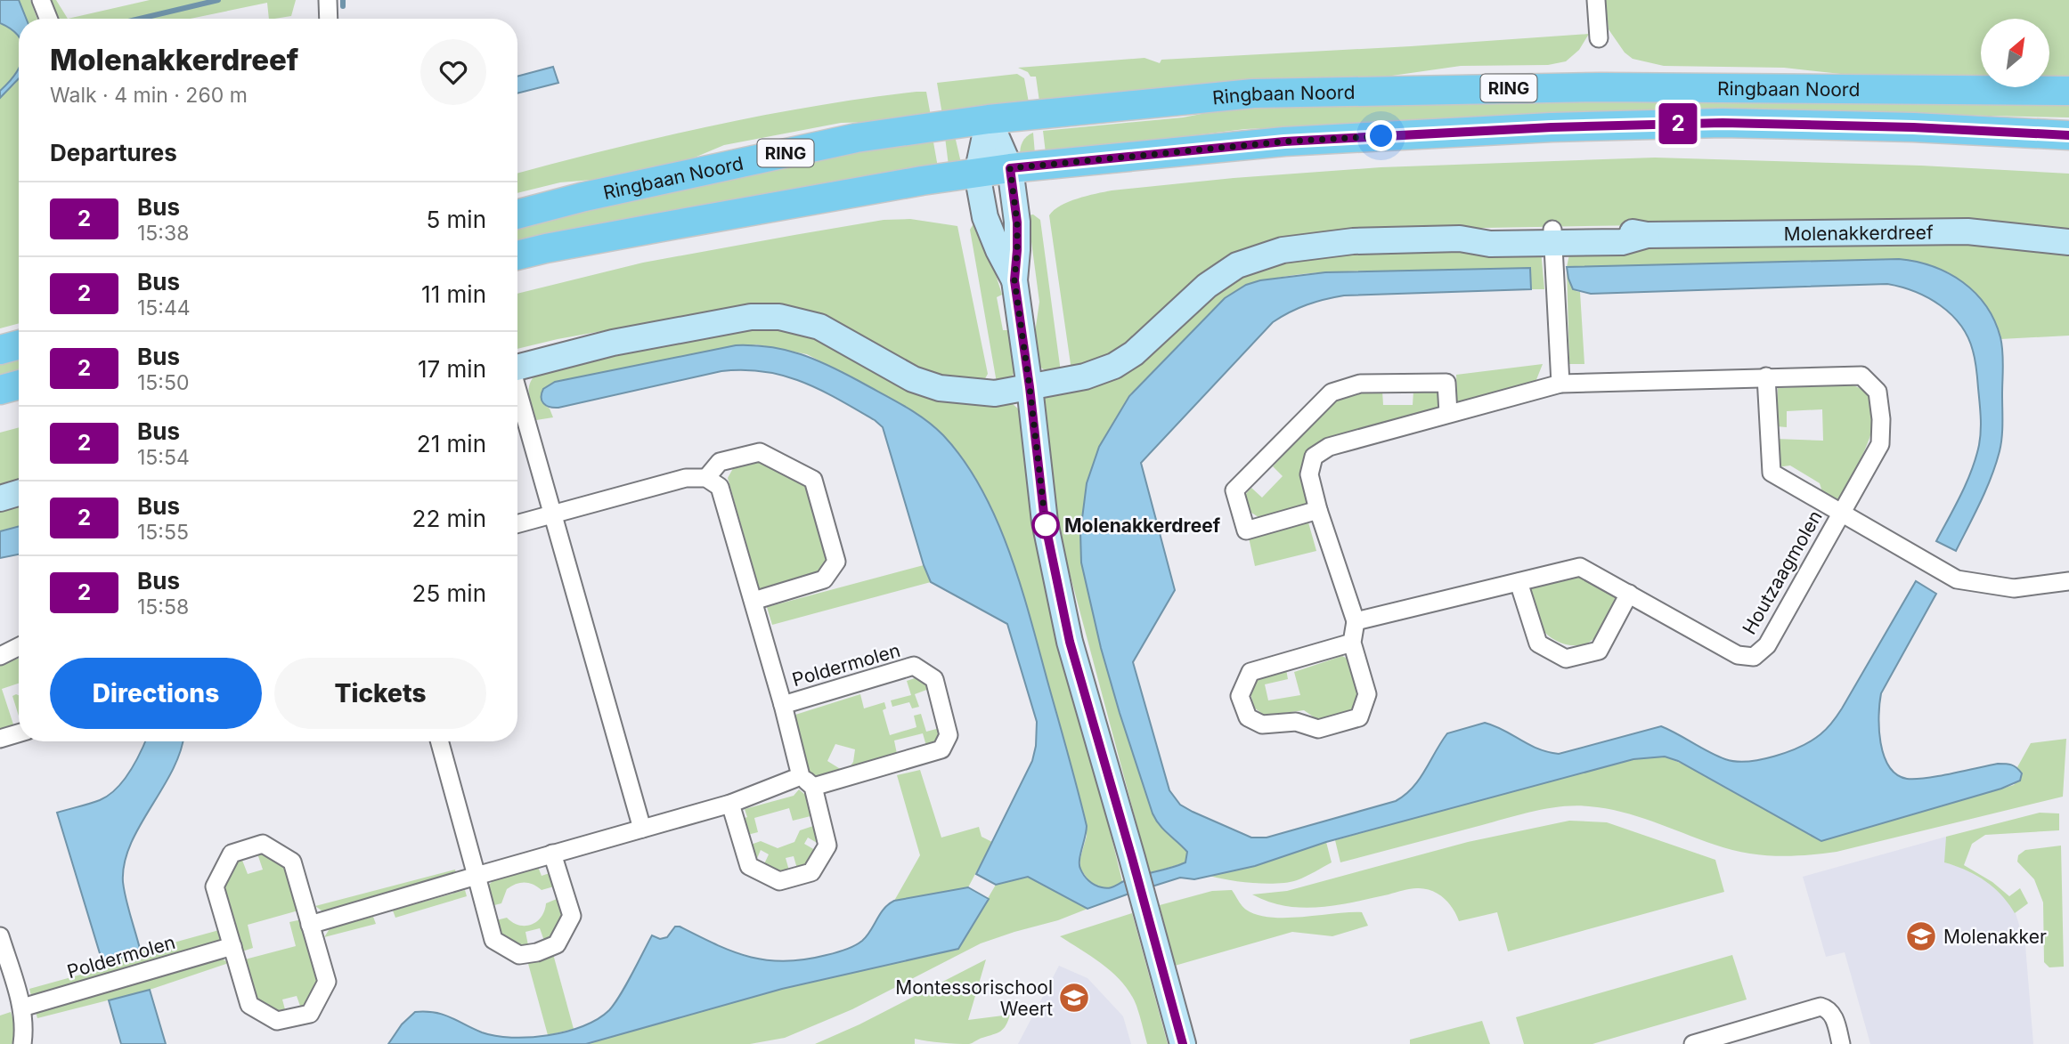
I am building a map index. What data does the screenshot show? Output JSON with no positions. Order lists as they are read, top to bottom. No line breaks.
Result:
{"streets":{"main road":["RING","Ringbaan Noord"],"street":["Molenakkerdreef","Houtzaagmolen","Poldermolen"]},"places":{"other":["Molenakkerdreef"],"school or university":["Molenakker","Montessorischool Weert"]},"lines":["bus line 2"],"north":"top right","page":{"on_map":"2","heading":[["Molenakkerdreef","Walk · 4 min · 260 m"],"Departures"],"list":[{"mark":"2","name":"Bus","note":"15:38","value":"5 min"},{"mark":"2","name":"Bus","note":"15:44","value":"11 min"},{"mark":"2","name":"Bus","note":"15:50","value":"17 min"},{"mark":"2","name":"Bus","note":"15:54","value":"21 min"},{"mark":"2","name":"Bus","note":"15:55","value":"22 min"},{"mark":"2","name":"Bus","note":"15:58","value":"25 min"}],"buttons":["Directions","Tickets"]}}
